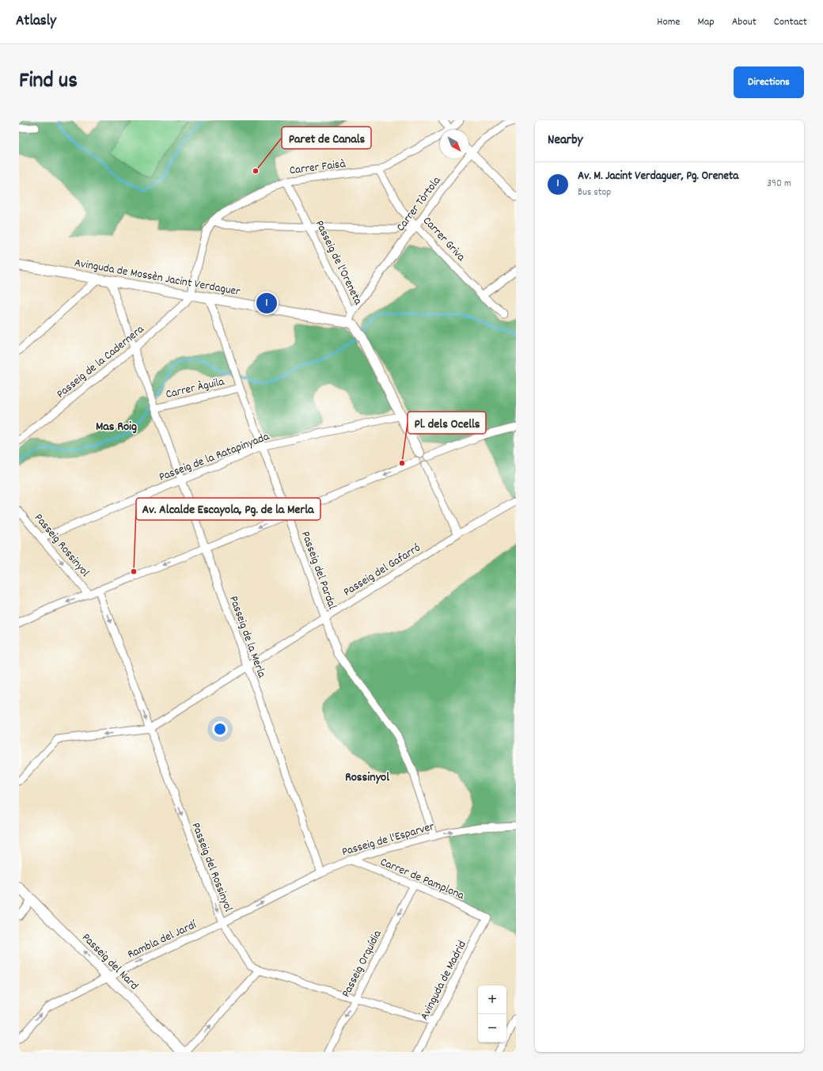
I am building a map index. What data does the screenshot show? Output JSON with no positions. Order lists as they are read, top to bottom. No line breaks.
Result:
{"streets":{"street":["Carrer Faisà","Carrer Tòrtola","Carrer Griva","Passeig de l'Oreneta","Avinguda de Mossèn Jacint Verdaguer","Passeig de la Cadernera","Carrer Àguila","Passeig de la Ratapinyada","Passeig Rossinyol","Passeig del Gafarró","Passeig del Pardal","Passeig de la Merla","Passeig de l'Esparver","Passeig del Rossinyol","Carrer de Pamplona","Rambla del Jardí","Passeig del Nard","Passeig Orquídia","Avinguda de Madrid"]},"crossings":[["Carrer Faisà","Carrer Griva"],["Carrer Faisà","Passeig de l'Oreneta"],["Carrer Faisà","Avinguda de Mossèn Jacint Verdaguer"],["Carrer Faisà","Passeig de la Cadernera"],["Carrer Tòrtola","Carrer Griva"],["Carrer Tòrtola","Passeig de l'Oreneta"],["Carrer Tòrtola","Avinguda de Mossèn Jacint Verdaguer"],["Passeig de l'Oreneta","Avinguda de Mossèn Jacint Verdaguer"],["Passeig de l'Oreneta","Passeig de la Ratapinyada"],["Avinguda de Mossèn Jacint Verdaguer","Passeig de la Cadernera"],["Avinguda de Mossèn Jacint Verdaguer","Passeig del Pardal"],["Avinguda de Mossèn Jacint Verdaguer","Passeig de la Merla"],["Passeig de la Cadernera","Passeig de la Merla"],["Carrer Àguila","Passeig del Pardal"],["Carrer Àguila","Passeig de la Merla"],["Passeig de la Ratapinyada","Passeig Rossinyol"],["Passeig de la Ratapinyada","Passeig del Pardal"],["Passeig de la Ratapinyada","Passeig de la Merla"],["Passeig del Gafarró","Passeig del Pardal"],["Passeig del Gafarró","Passeig de la Merla"],["Passeig del Gafarró","Passeig del Rossinyol"],["Passeig del Pardal","Passeig de l'Esparver"],["Passeig de la Merla","Passeig de l'Esparver"],["Passeig de l'Esparver","Passeig del Rossinyol"],["Passeig de l'Esparver","Carrer de Pamplona"],["Passeig de l'Esparver","Rambla del Jardí"],["Passeig del Rossinyol","Rambla del Jardí"],["Passeig del Rossinyol","Passeig Orquídia"],["Passeig del Rossinyol","Avinguda de Madrid"],["Carrer de Pamplona","Passeig Orquídia"],["Carrer de Pamplona","Avinguda de Madrid"],["Rambla del Jardí","Passeig del Nard"]],"one_way":["Passeig Rossinyol","Passeig de l'Esparver","Passeig del Rossinyol","Rambla del Jardí","Passeig del Nard","Passeig Orquídia"],"districts":["Mas Roig","Rossinyol"],"places":["Paret de Canals","Pl. dels Ocells","Av. Alcalde Escayola, Pg. de la Merla"],"north":"bottom right","page":{"header":"Atlasly","nav":["Home","Map","About","Contact"],"title":"Find us","buttons":"Directions","heading":"Nearby","list":[{"mark":"1","name":"Av. M. Jacint Verdaguer, Pg. Oreneta","note":"Bus stop","value":"390 m"}],"pins":"1","map_buttons":["+","−"]}}
